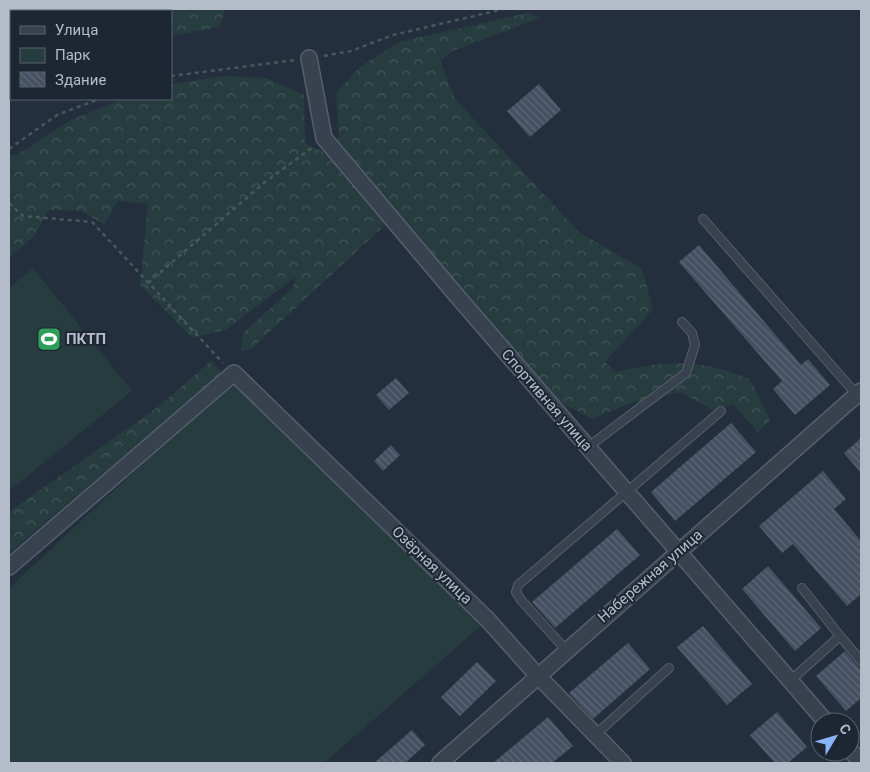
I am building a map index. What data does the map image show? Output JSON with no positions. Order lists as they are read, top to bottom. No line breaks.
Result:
{"streets":{"street":["Спортивная улица","Озёрная улица","Набережная улица"]},"crossings":[["Спортивная улица","Набережная улица"],["Озёрная улица","Набережная улица"]],"places":{"sports":["ПКТП"]},"legend":["Улица","Парк","Здание"],"north":"top right"}
